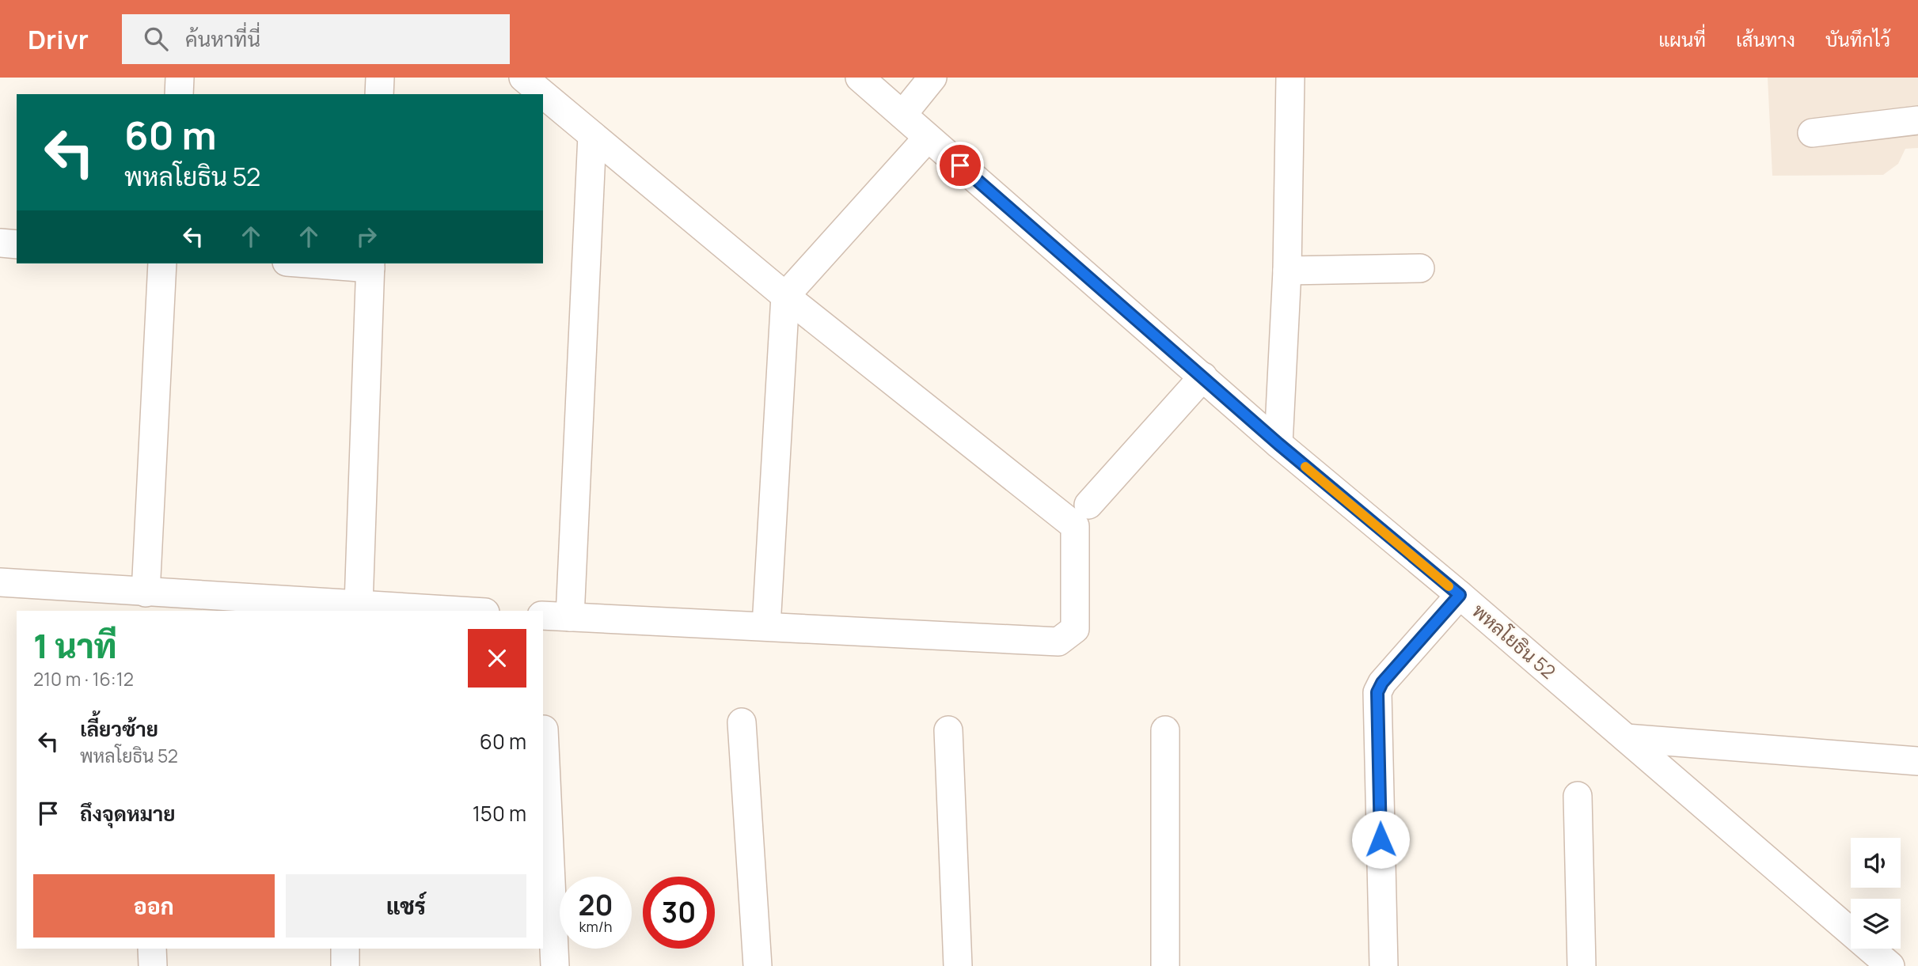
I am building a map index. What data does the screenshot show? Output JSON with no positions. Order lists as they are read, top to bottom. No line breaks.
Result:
{"streets":{"street":["พหลโยธิน 52"]},"page":{"header":"Drivr","search":"ค้นหาที่นี่","nav":["แผนที่","เส้นทาง","บันทึกไว้"],"turn":["60 m","พหลโยธิน 52"],"heading":["1 นาที","210 m · 16:12"],"list":[{"name":"เลี้ยวซ้าย","note":"พหลโยธิน 52","value":"60 m"},{"name":"ถึงจุดหมาย","value":"150 m"}],"buttons":["ออก","แชร์"],"speed":"20 km/h","limit":"30"}}
